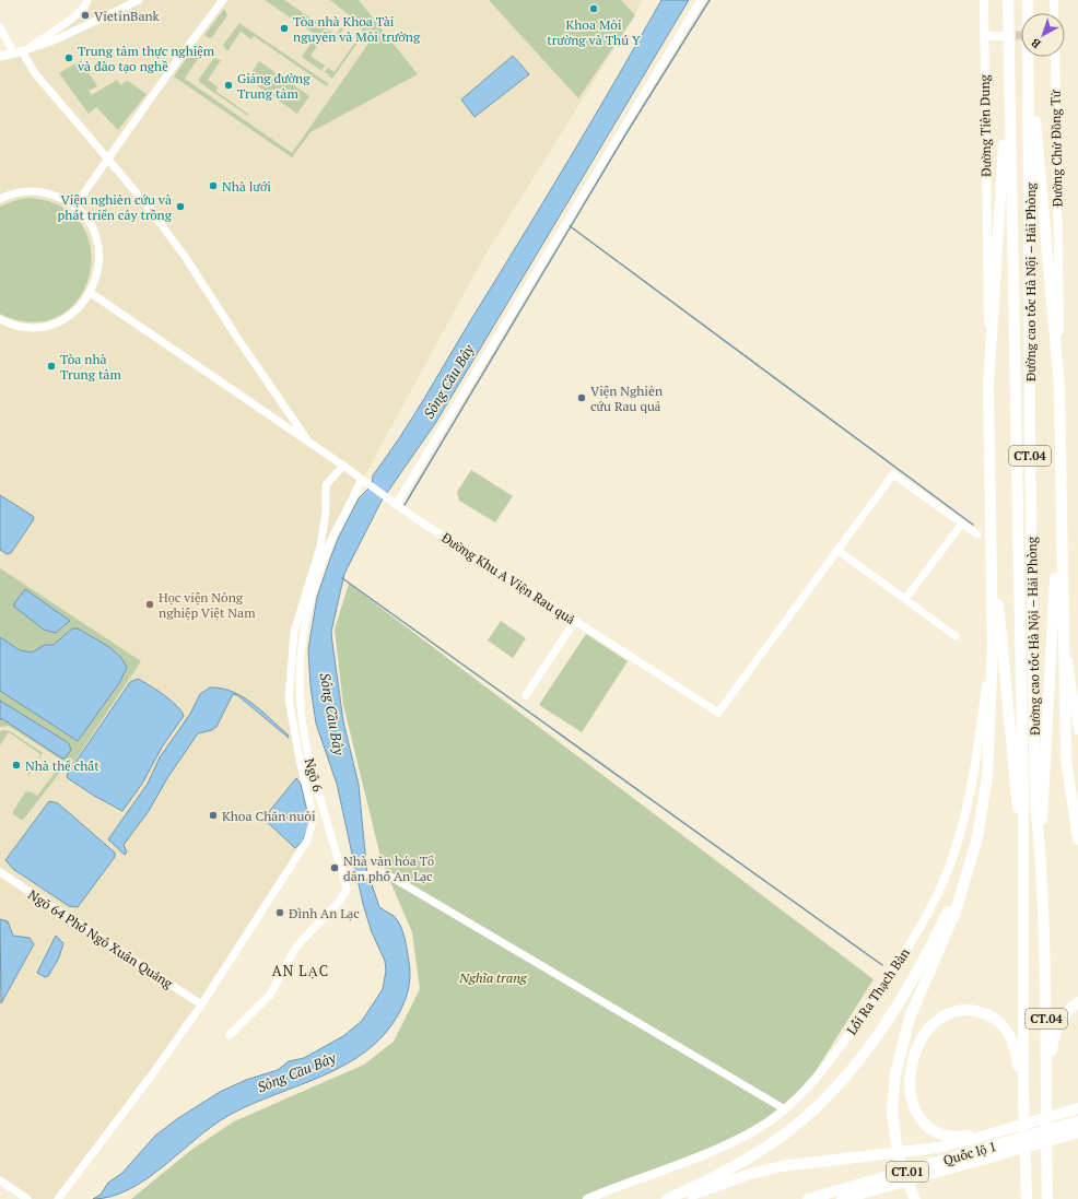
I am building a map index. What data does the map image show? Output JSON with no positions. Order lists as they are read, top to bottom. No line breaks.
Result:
{"streets":{"highway":["Đường cao tốc Hà Nội – Hải Phòng","CT.04","Quốc lộ 1","CT.01"],"main road":["Đường Tiên Dung","Đường Chử Đồng Tử","Lối Ra Thạch Bàn"],"street":["Đường Khu A Viện Rau quả","Ngõ 6","Ngõ 64 Phố Ngô Xuân Quảng"]},"crossings":[["Đường Chử Đồng Tử","CT.04"],["Đường cao tốc Hà Nội – Hải Phòng","CT.04"],["Đường Khu A Viện Rau quả","Ngõ 6"],["Quốc lộ 1","CT.01"]],"districts":["AN LẠC"],"water":["Sông Cầu Bây"],"parks":["Nghĩa trang"],"places":["Khoa Môi trường và Thú Y","VietinBank","Tòa nhà Khoa Tài nguyên và Môi trường","Trung tâm thực nghiệm và đào tạo nghề","Giảng đường Trung tâm","Nhà lưới","Viện nghiên cứu và phát triển cây trồng","Tòa nhà Trung tâm","Viện Nghiên cứu Rau quả","Học viện Nông nghiệp Việt Nam","Nhà thể chất","Khoa Chăn nuôi","Nhà văn hóa Tổ dân phố An Lạc","Đình An Lạc"],"north":"bottom left"}
